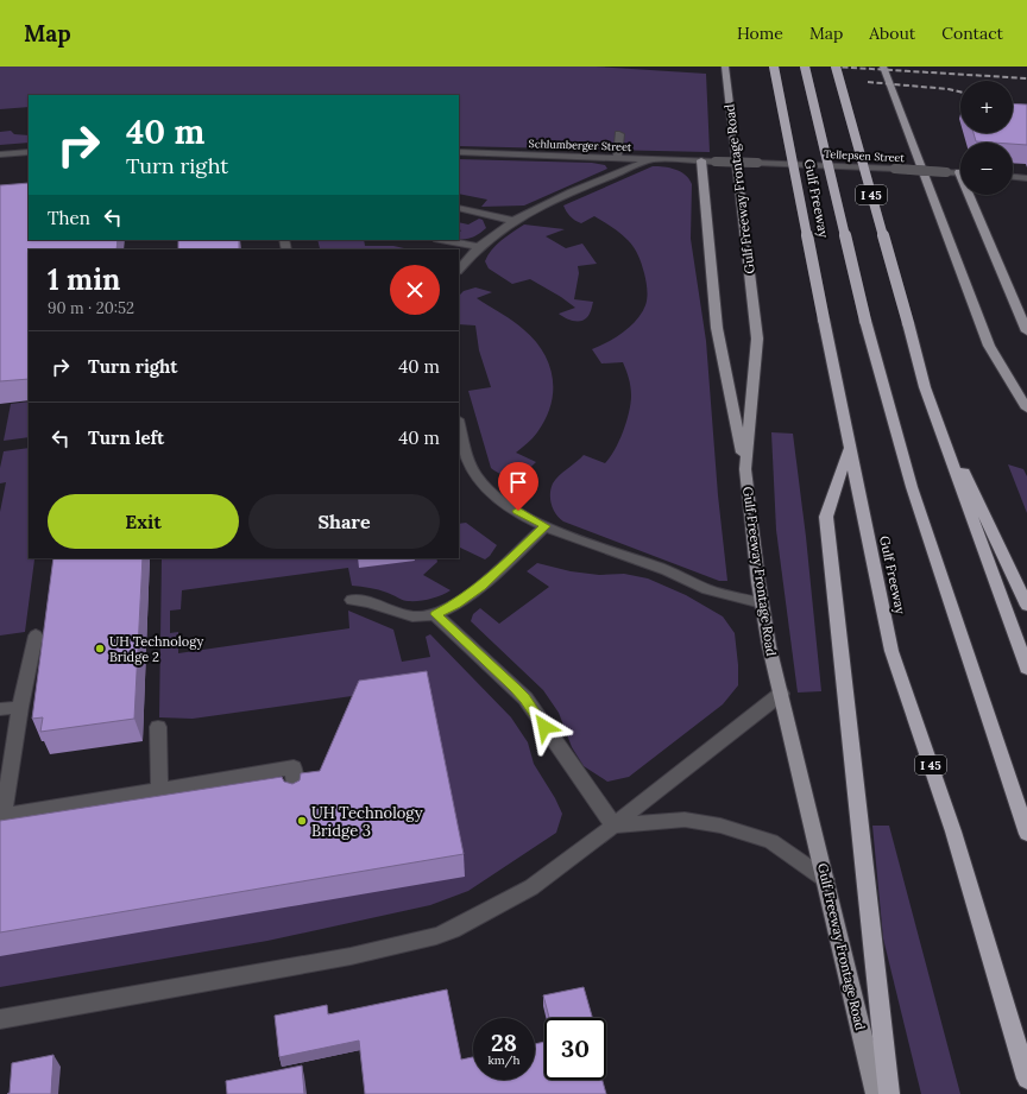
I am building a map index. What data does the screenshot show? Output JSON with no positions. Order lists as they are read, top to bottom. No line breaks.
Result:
{"streets":{"highway":["I 45","Gulf Freeway"],"main road":["Gulf Freeway Frontage Road"],"street":["Schlumberger Street","Tellepsen Street"]},"crossings":[["Schlumberger Street","Tellepsen Street"]],"places":["UH Technology Bridge 2","UH Technology Bridge 3"],"page":{"header":"Map","nav":["Home","Map","About","Contact"],"map_buttons":["+","−"],"turn":["40 m","Turn right"],"then":"Then","heading":["1 min","90 m · 20:52"],"list":[{"name":"Turn right","value":"40 m"},{"name":"Turn left","value":"40 m"}],"buttons":["Exit","Share"],"speed":"28 km/h","limit":"30"}}
